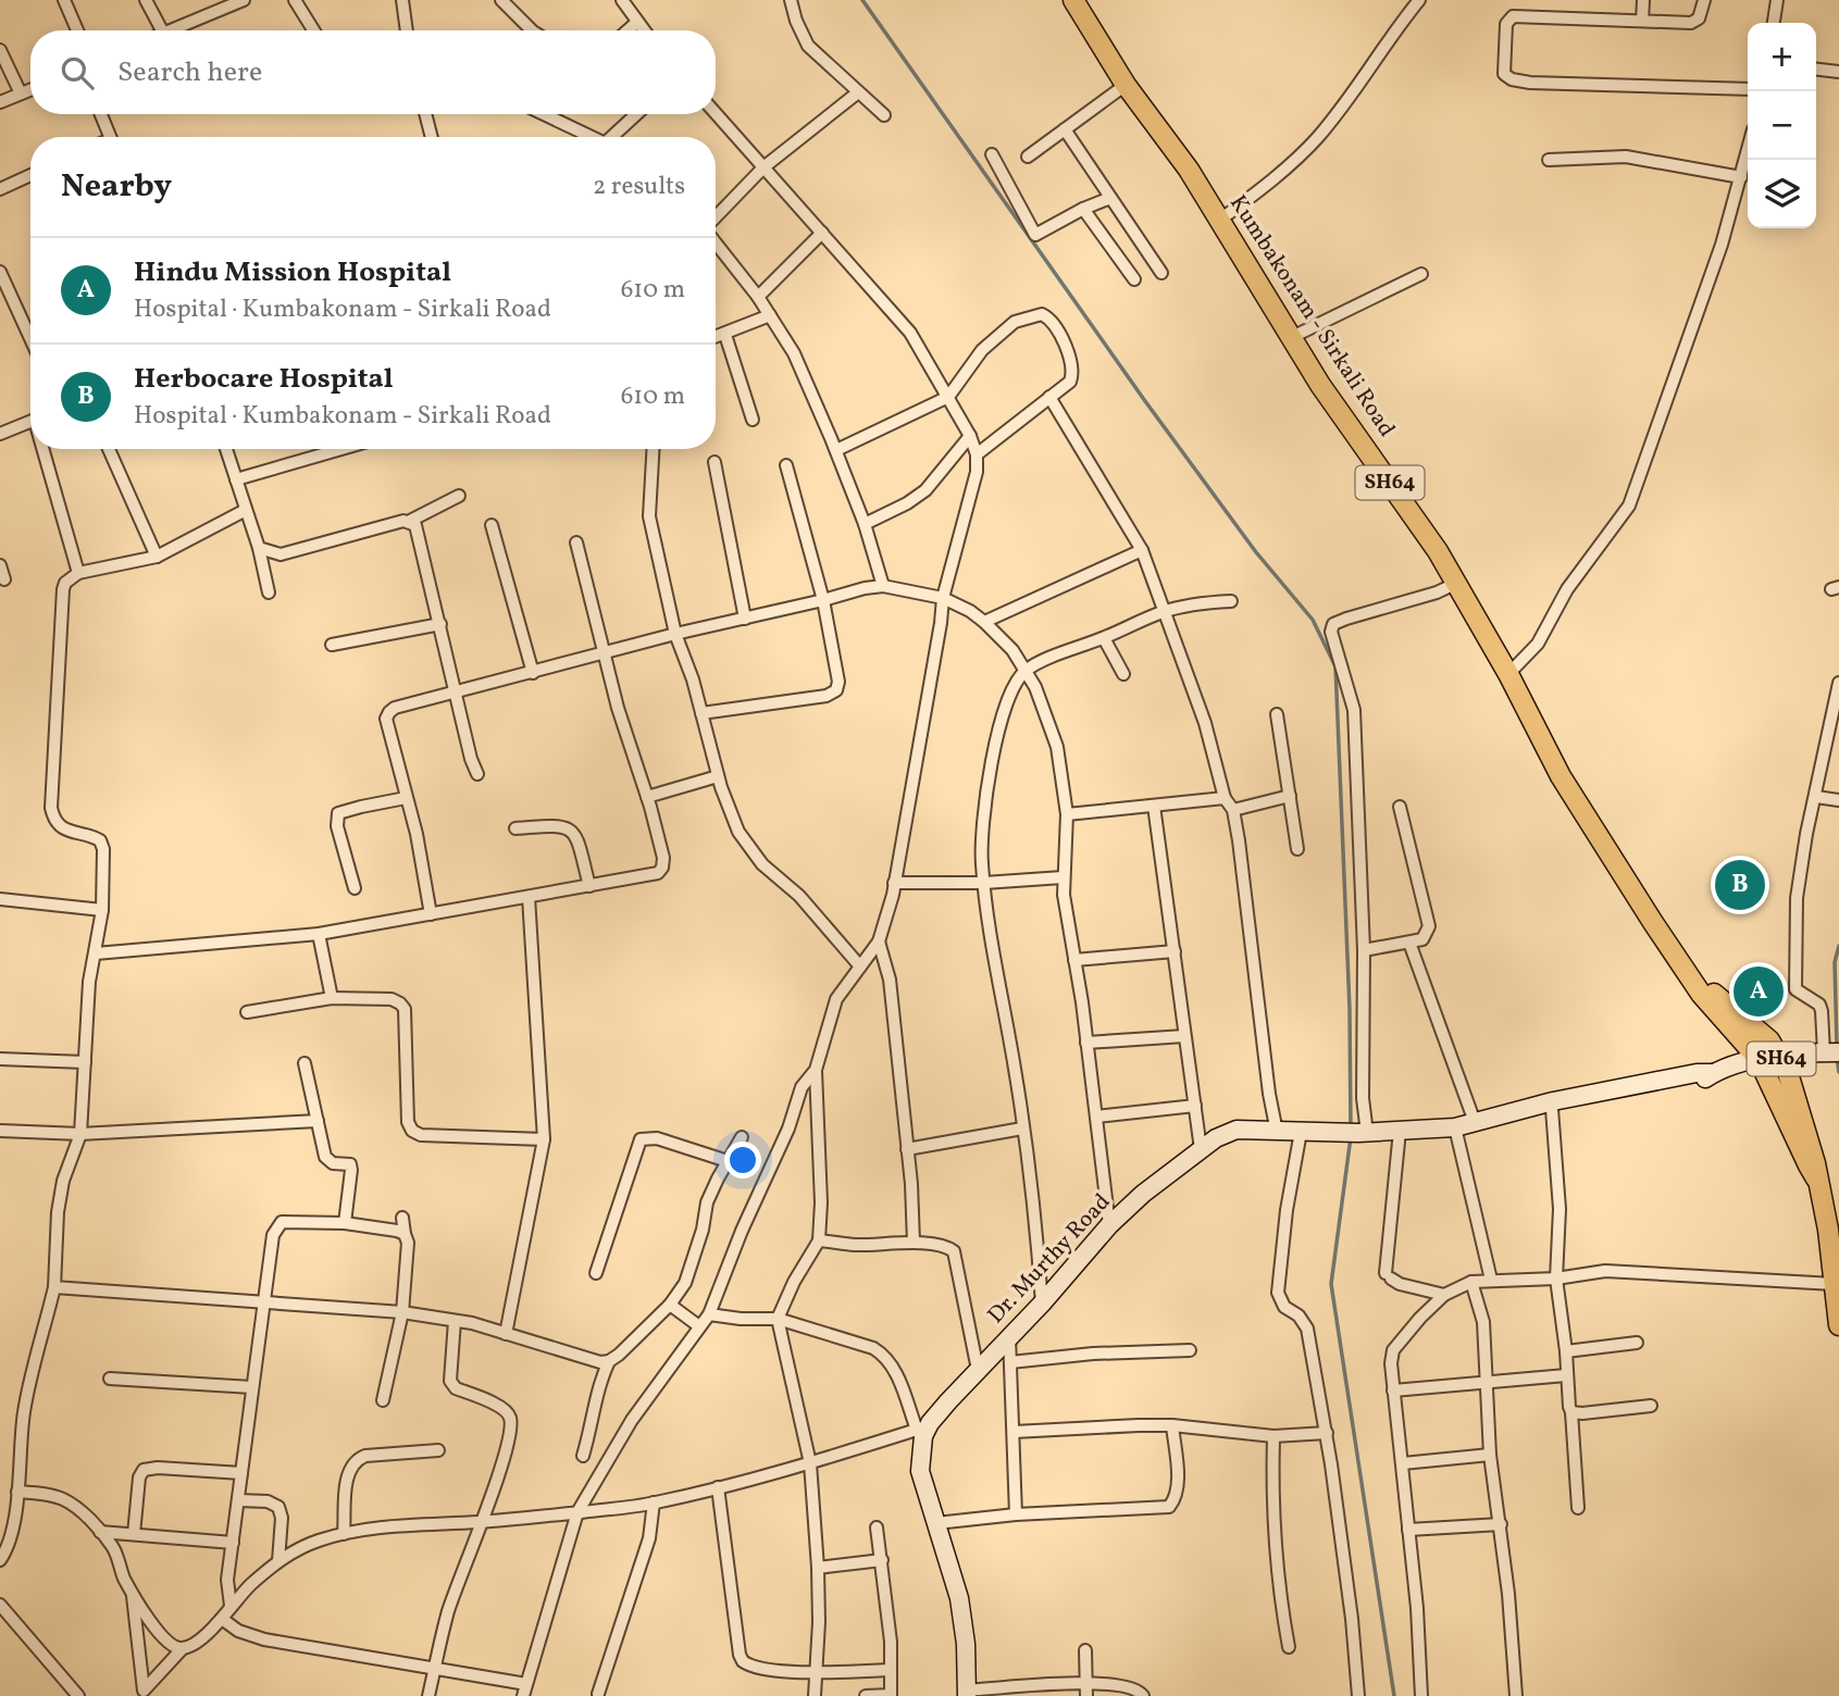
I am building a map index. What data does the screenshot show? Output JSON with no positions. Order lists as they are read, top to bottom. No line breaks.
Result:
{"streets":{"main road":["Kumbakonam - Sirkali Road","SH64","Dr. Murthy Road"]},"crossings":[["Kumbakonam - Sirkali Road","Dr. Murthy Road"]],"page":{"map_buttons":["+","−"],"search":"Search here","heading":["Nearby","2 results"],"list":[{"mark":"A","name":"Hindu Mission Hospital","note":"Hospital · Kumbakonam - Sirkali Road","value":"610 m"},{"mark":"B","name":"Herbocare Hospital","note":"Hospital · Kumbakonam - Sirkali Road","value":"610 m"}],"pins":["B","A"]}}
